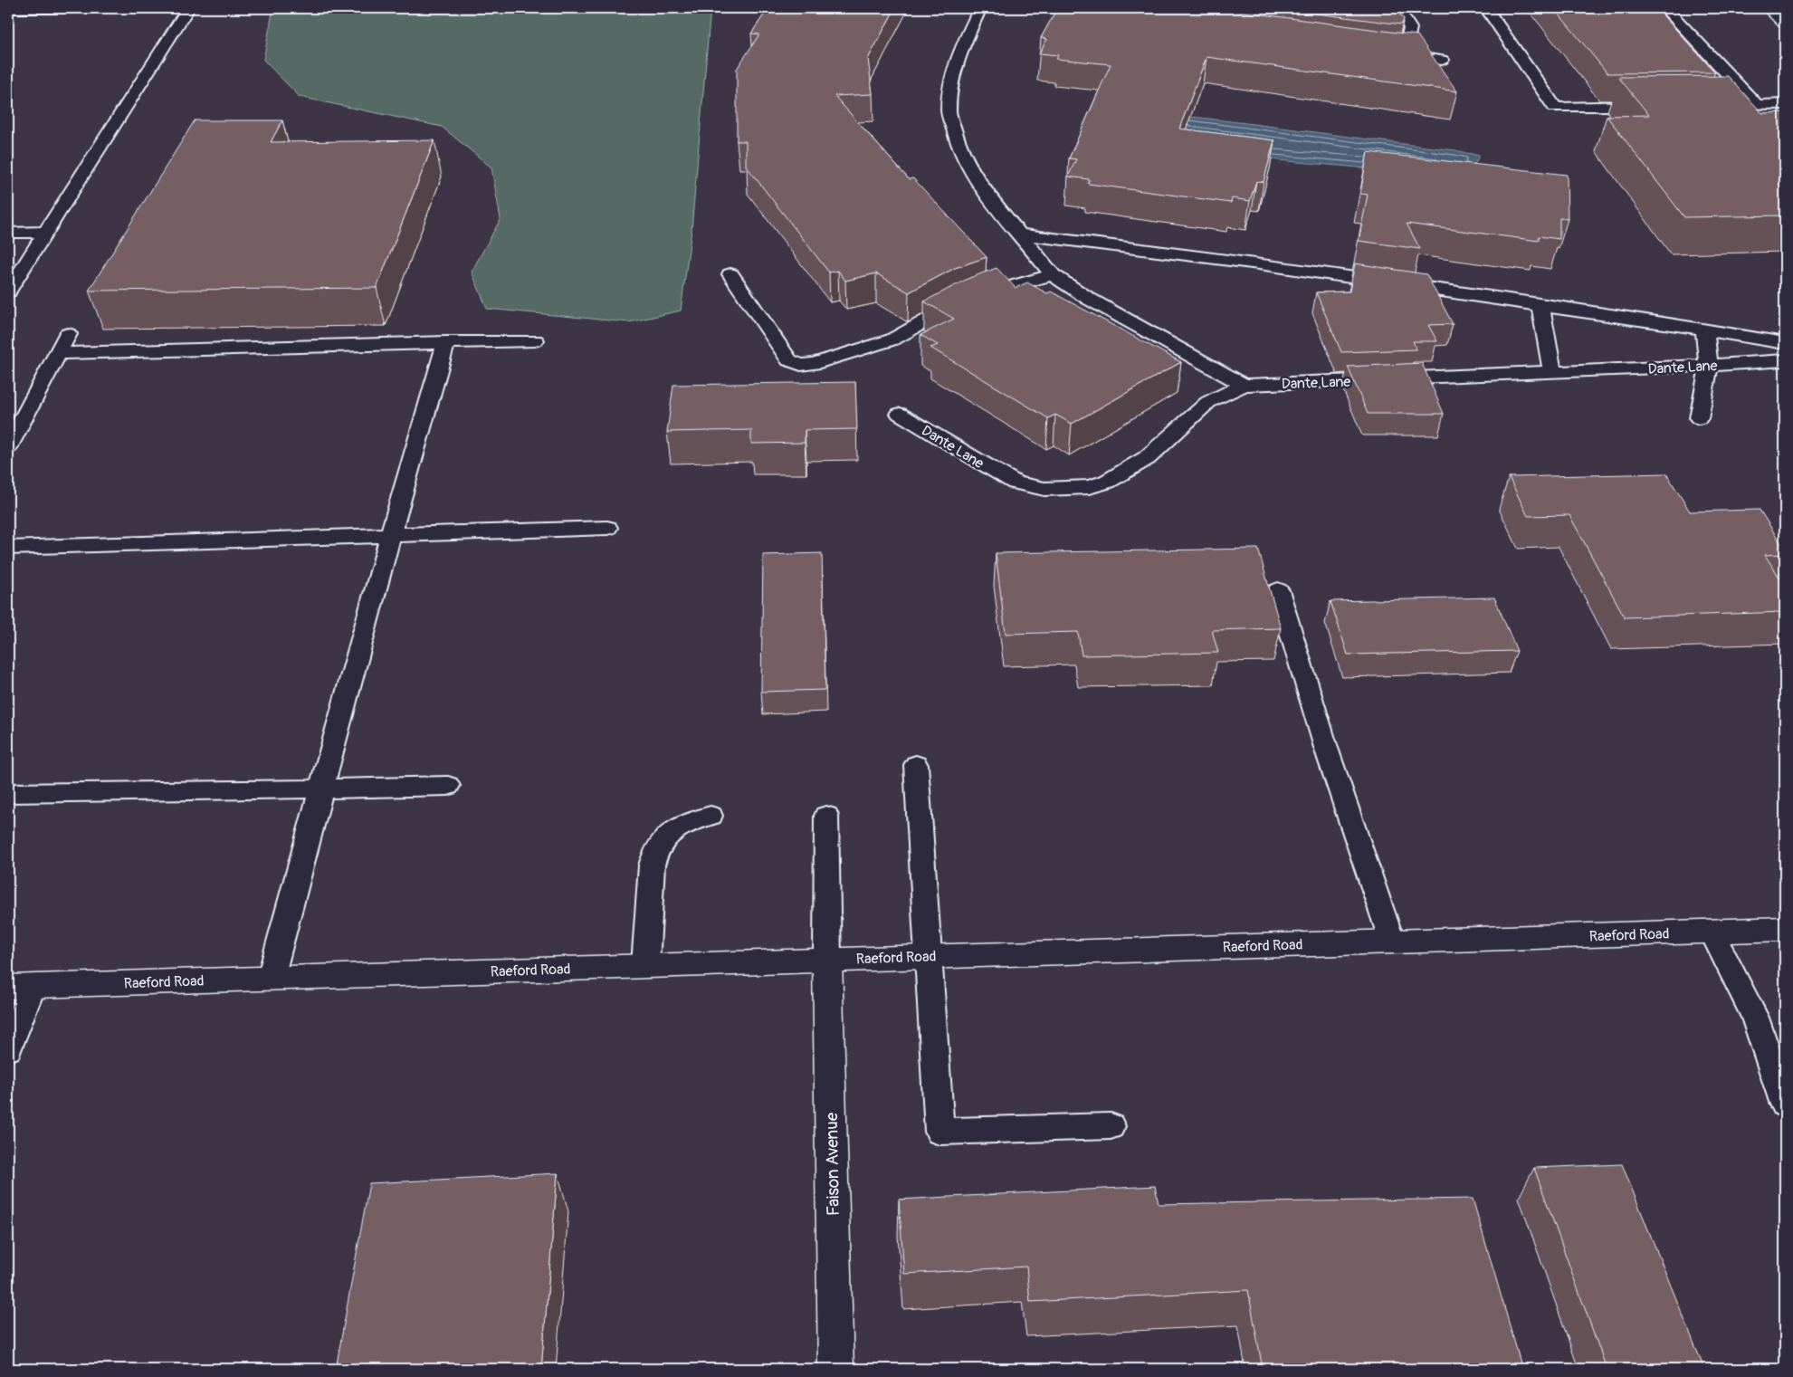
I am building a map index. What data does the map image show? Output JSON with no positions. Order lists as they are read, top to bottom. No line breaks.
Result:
{"streets":{"main road":["Raeford Road","Faison Avenue"],"lane":["Dante Lane"]},"crossings":[["Raeford Road","Faison Avenue"]]}
